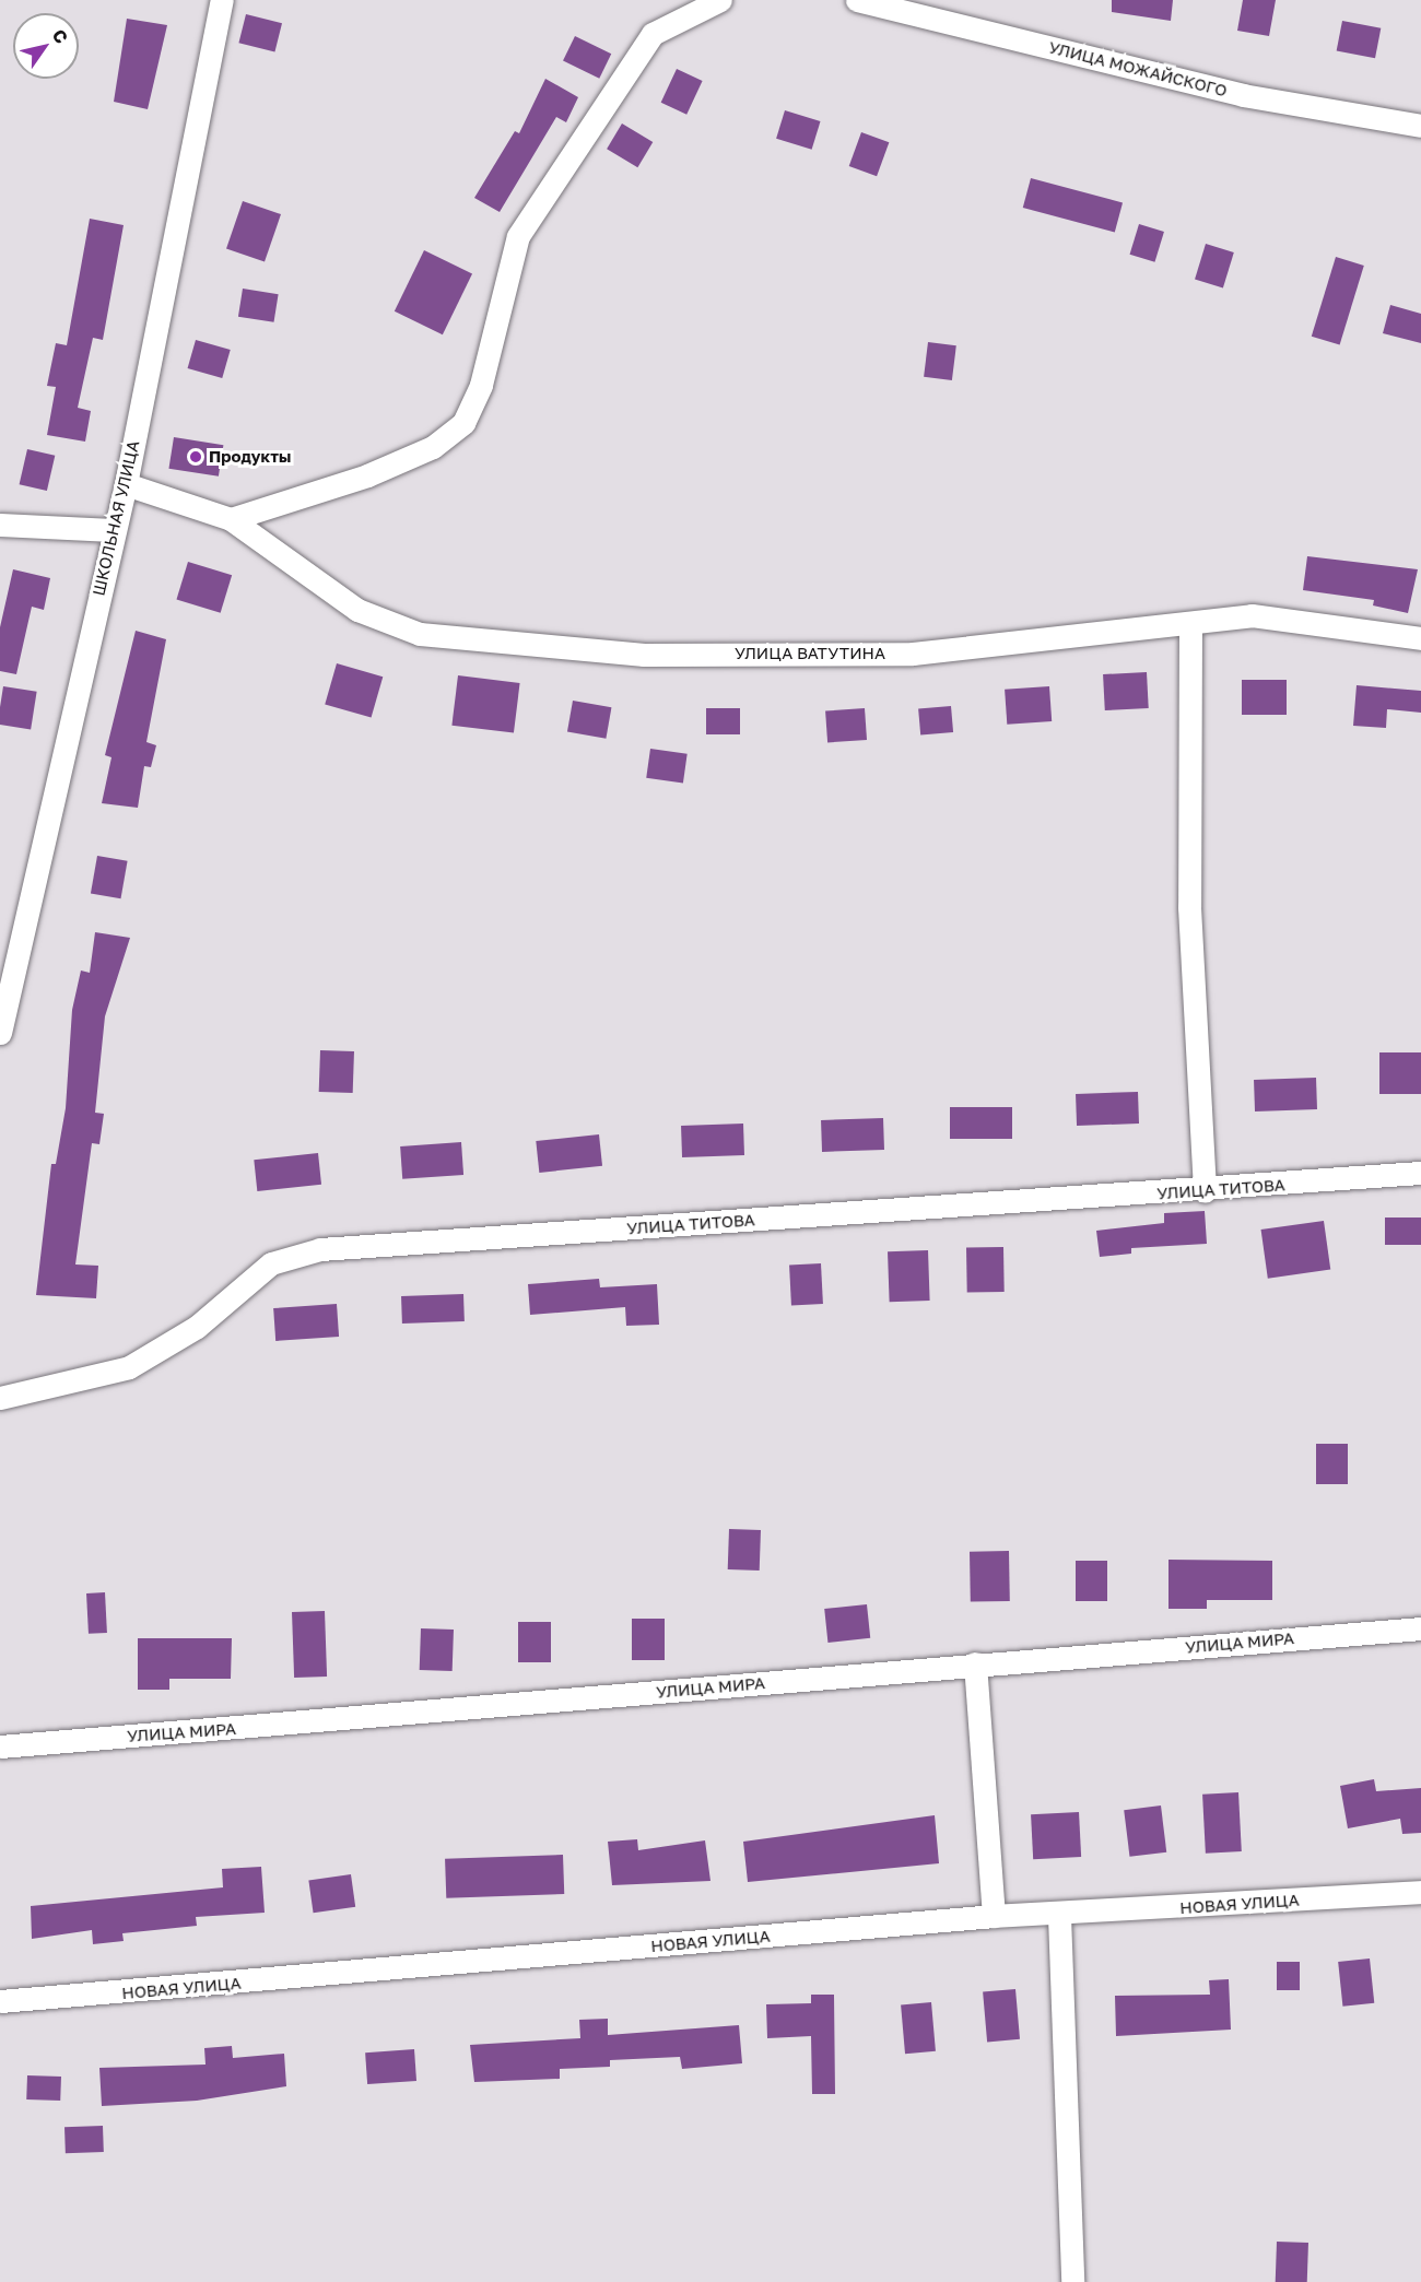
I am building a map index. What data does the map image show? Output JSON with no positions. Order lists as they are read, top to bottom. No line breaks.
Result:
{"streets":{"street":["УЛИЦА МОЖАЙСКОГО","ШКОЛЬНАЯ УЛИЦА","УЛИЦА ВАТУТИНА","УЛИЦА ТИТОВА","УЛИЦА МИРА","НОВАЯ УЛИЦА"]},"crossings":[["ШКОЛЬНАЯ УЛИЦА","УЛИЦА ВАТУТИНА"]],"places":["Продукты"],"north":"top right"}
